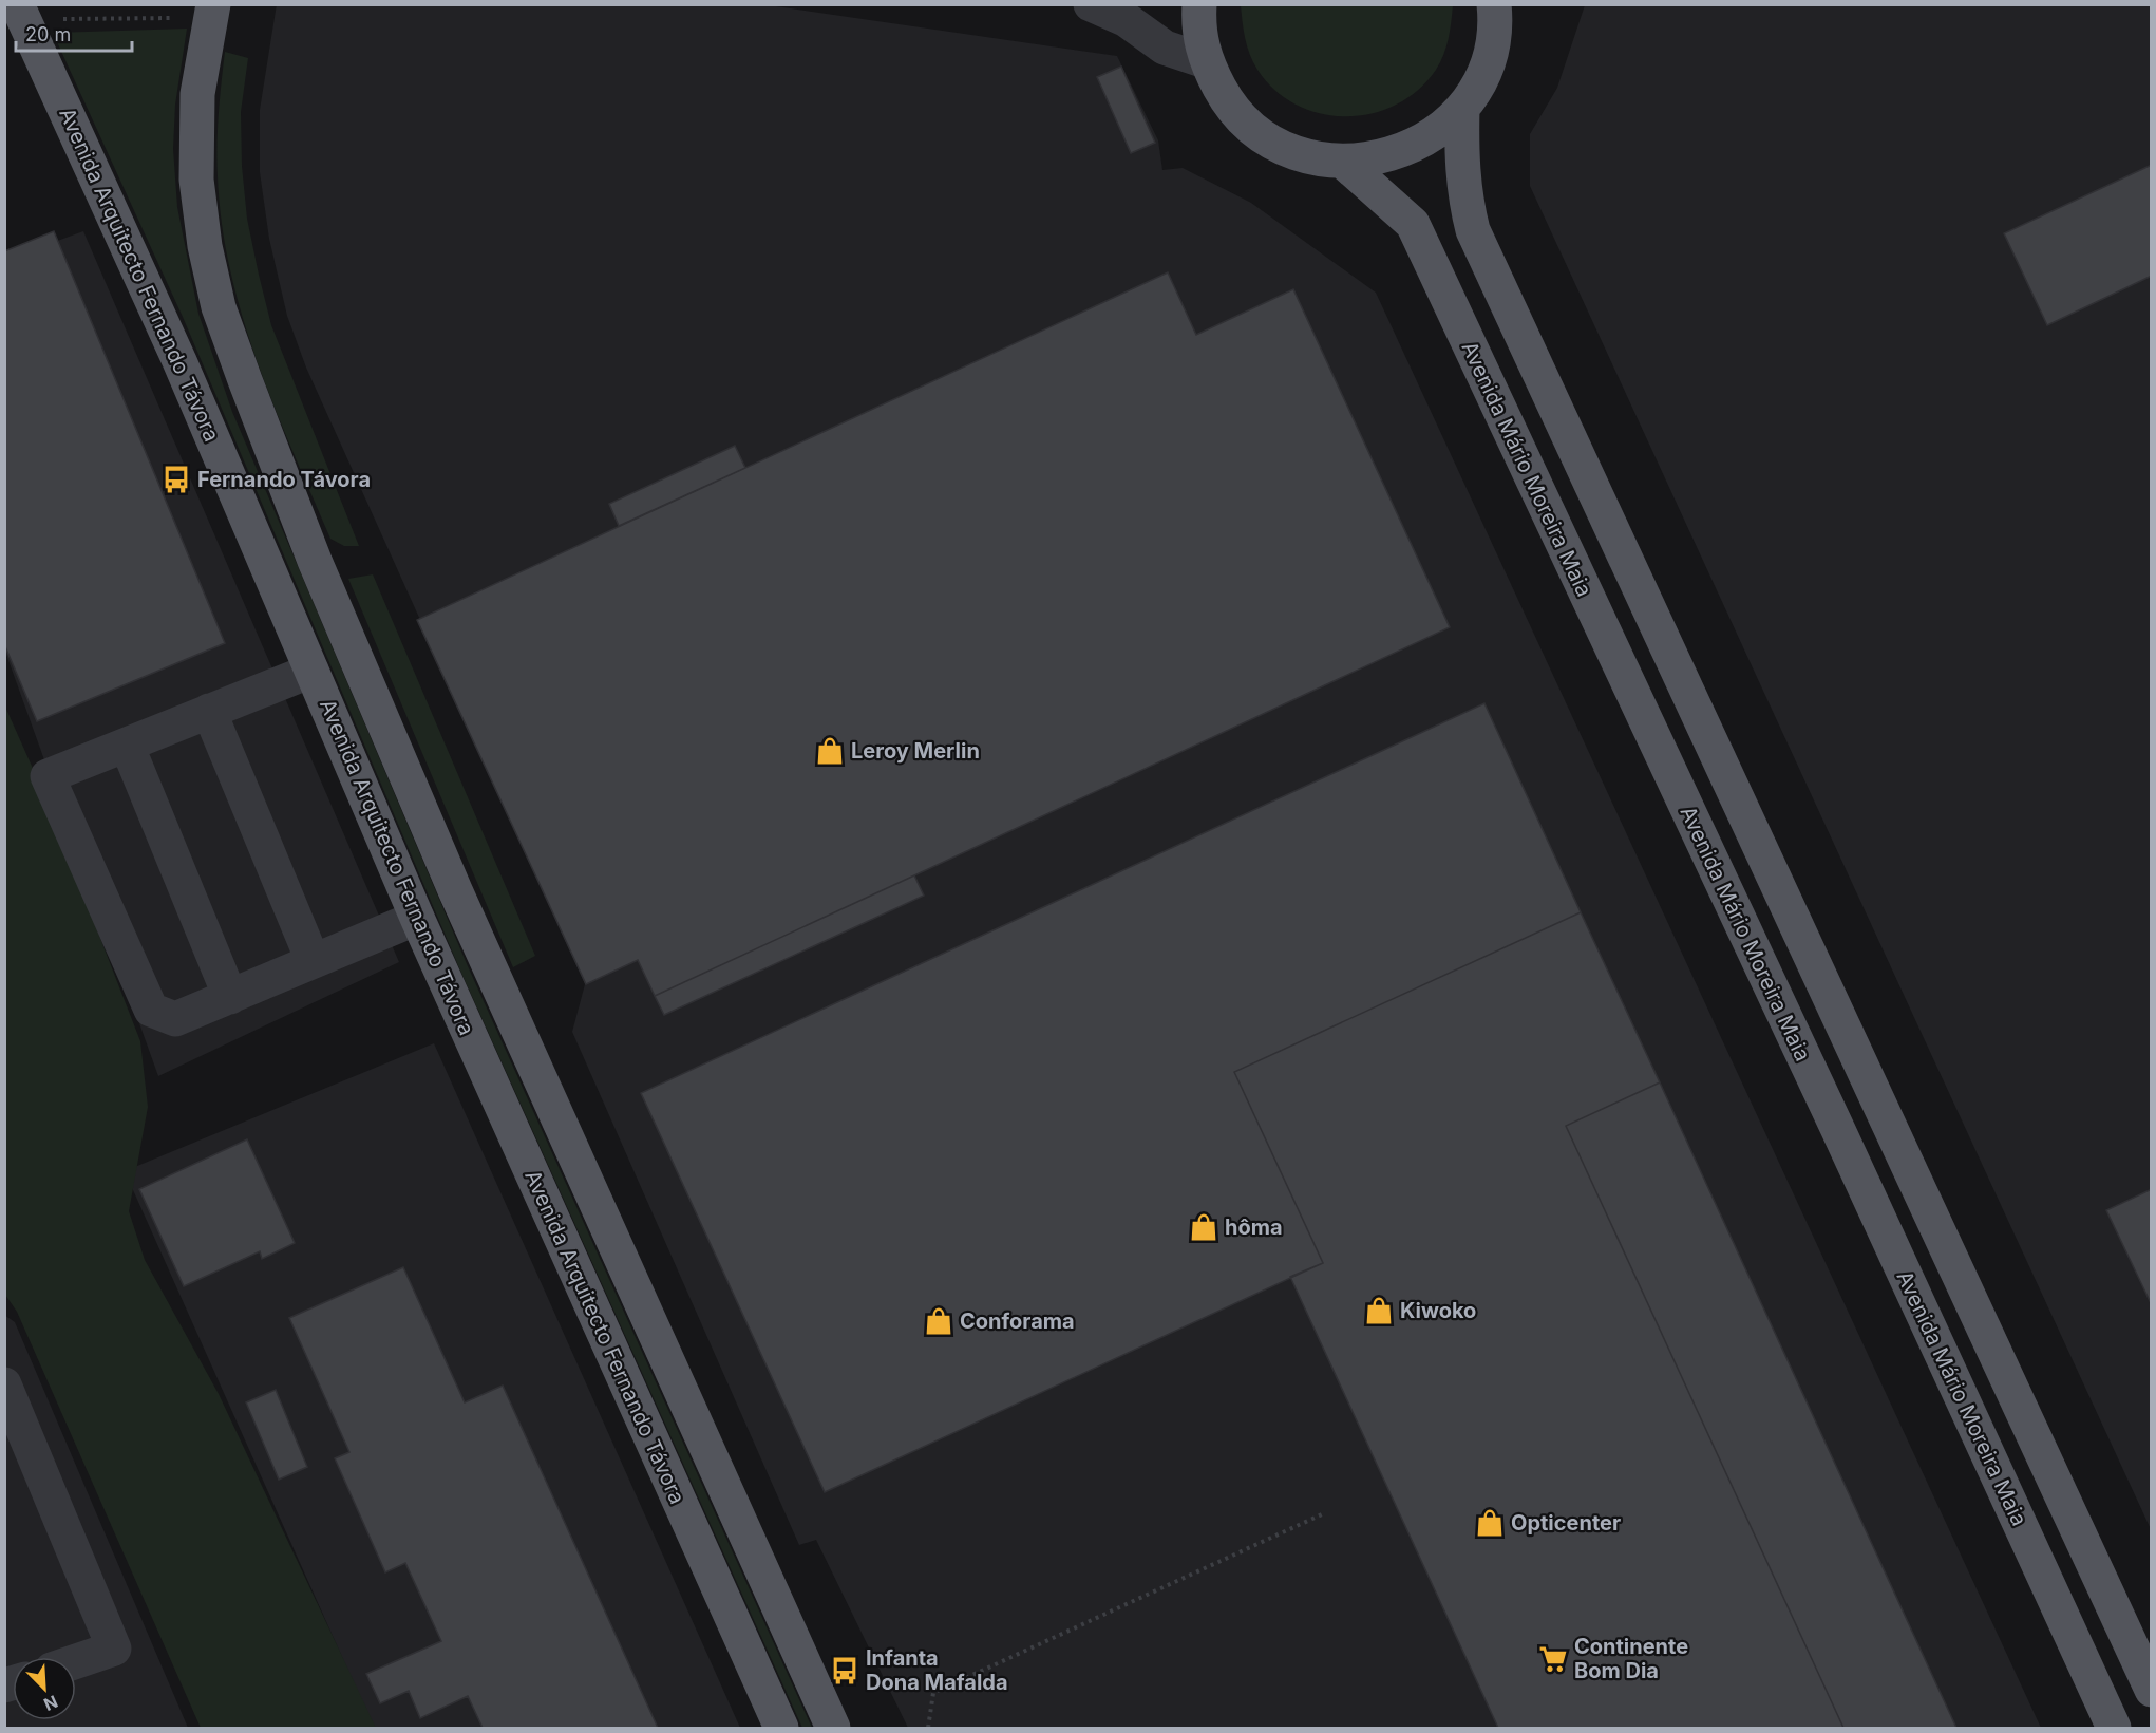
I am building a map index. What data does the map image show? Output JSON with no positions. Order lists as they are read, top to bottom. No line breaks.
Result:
{"streets":{"main road":["Avenida Arquitecto Fernando Távora","Avenida Mário Moreira Maia"]},"places":{"bus stop":["Fernando Távora","Infanta Dona Mafalda"],"shop":["Leroy Merlin","hôma","Kiwoko","Conforama","Opticenter"],"supermarket":["Continente Bom Dia"]},"scale_bar":"20 m","north":"bottom right"}
